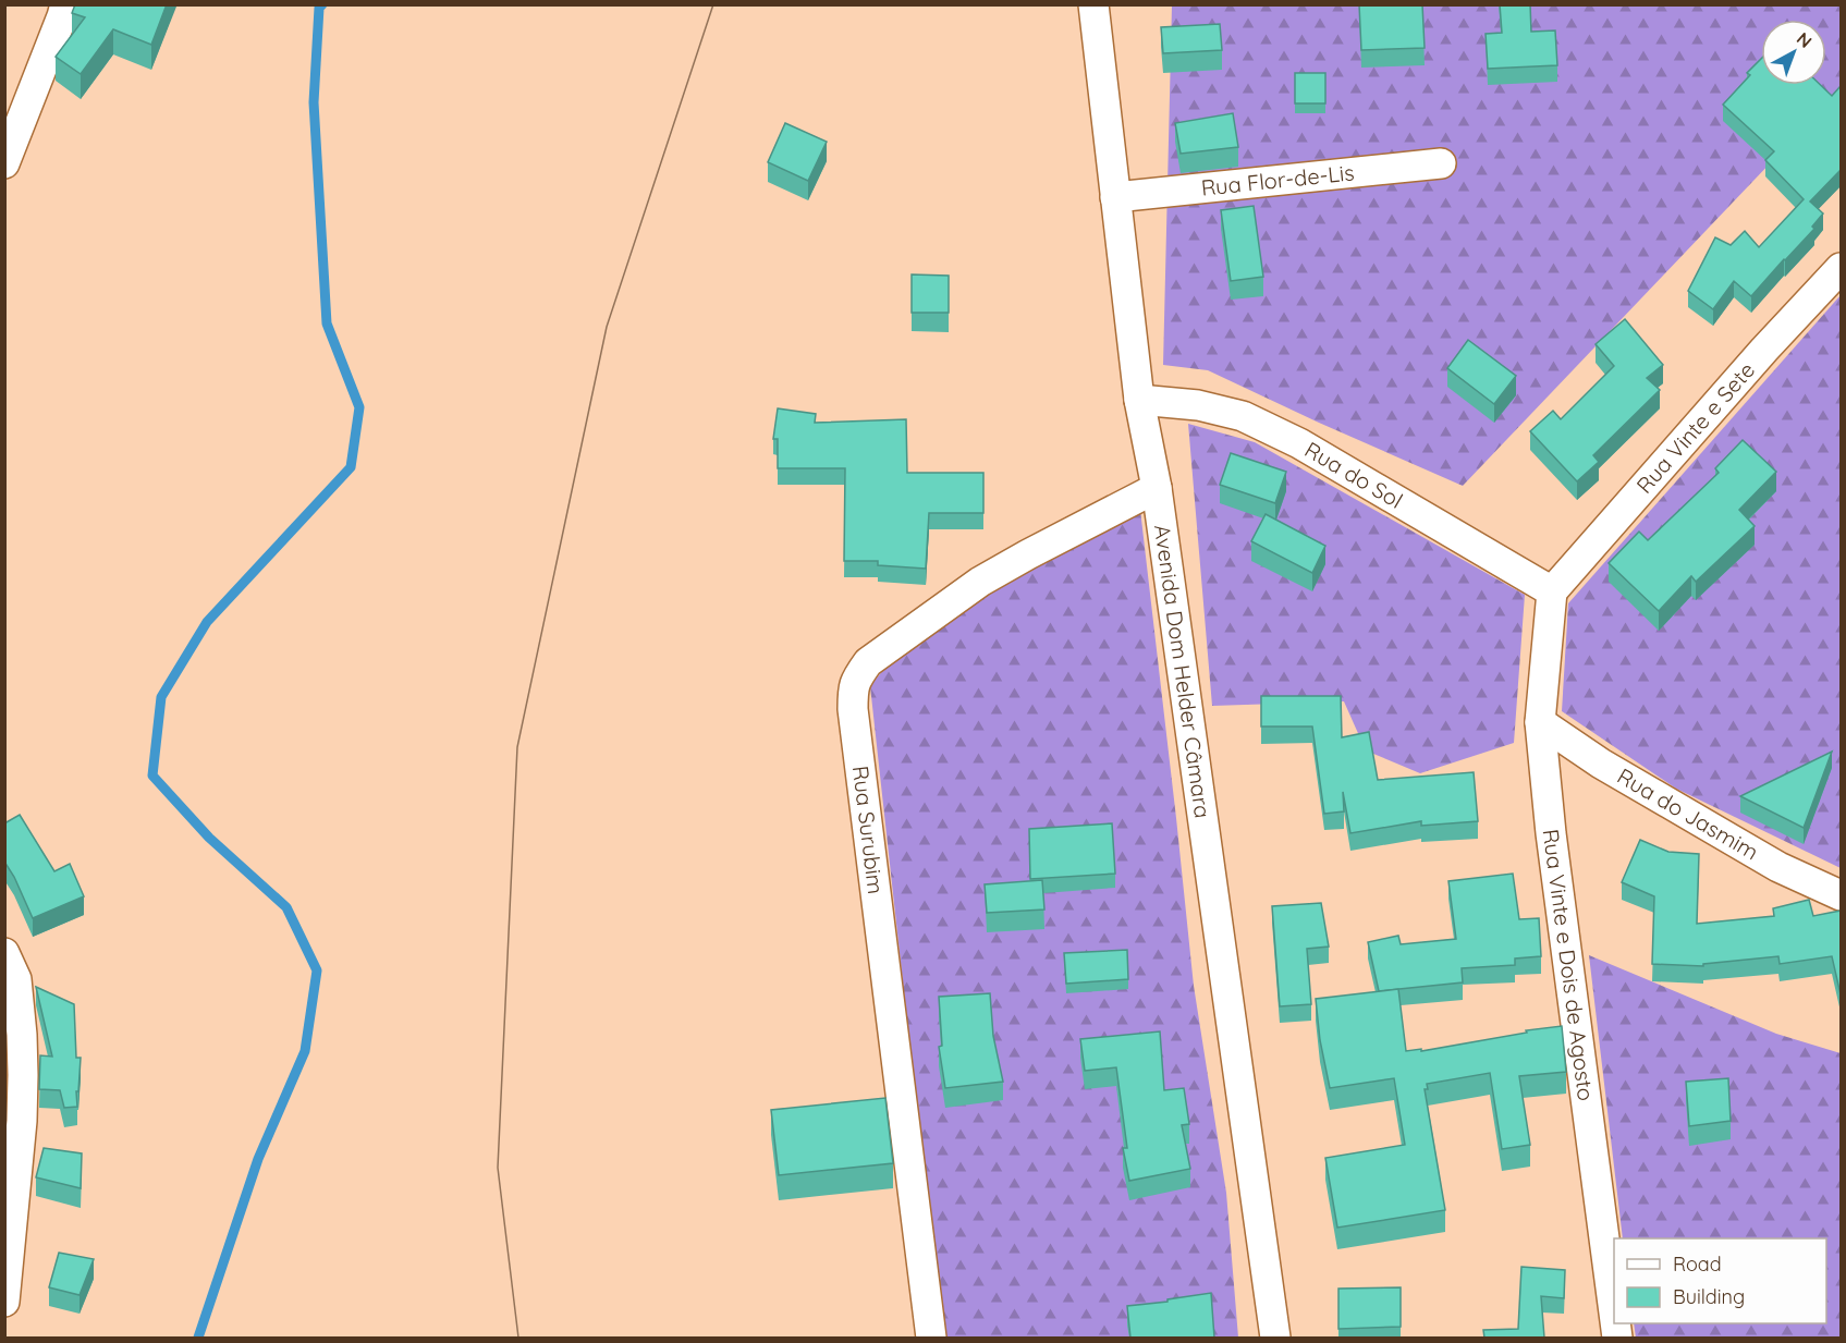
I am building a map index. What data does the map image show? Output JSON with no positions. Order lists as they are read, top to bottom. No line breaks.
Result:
{"streets":{"street":["Rua Flor-de-Lis","Rua Vinte e Sete","Rua do Sol","Avenida Dom Helder Câmara","Rua do Jasmim","Rua Surubim","Rua Vinte e Dois de Agosto"]},"crossings":[["Rua Flor-de-Lis","Avenida Dom Helder Câmara"],["Rua Vinte e Sete","Rua do Sol"],["Rua Vinte e Sete","Rua Vinte e Dois de Agosto"],["Rua do Sol","Avenida Dom Helder Câmara"],["Rua do Sol","Rua Vinte e Dois de Agosto"],["Avenida Dom Helder Câmara","Rua Surubim"],["Rua do Jasmim","Rua Vinte e Dois de Agosto"]],"legend":["Road","Building"],"north":"top right"}
